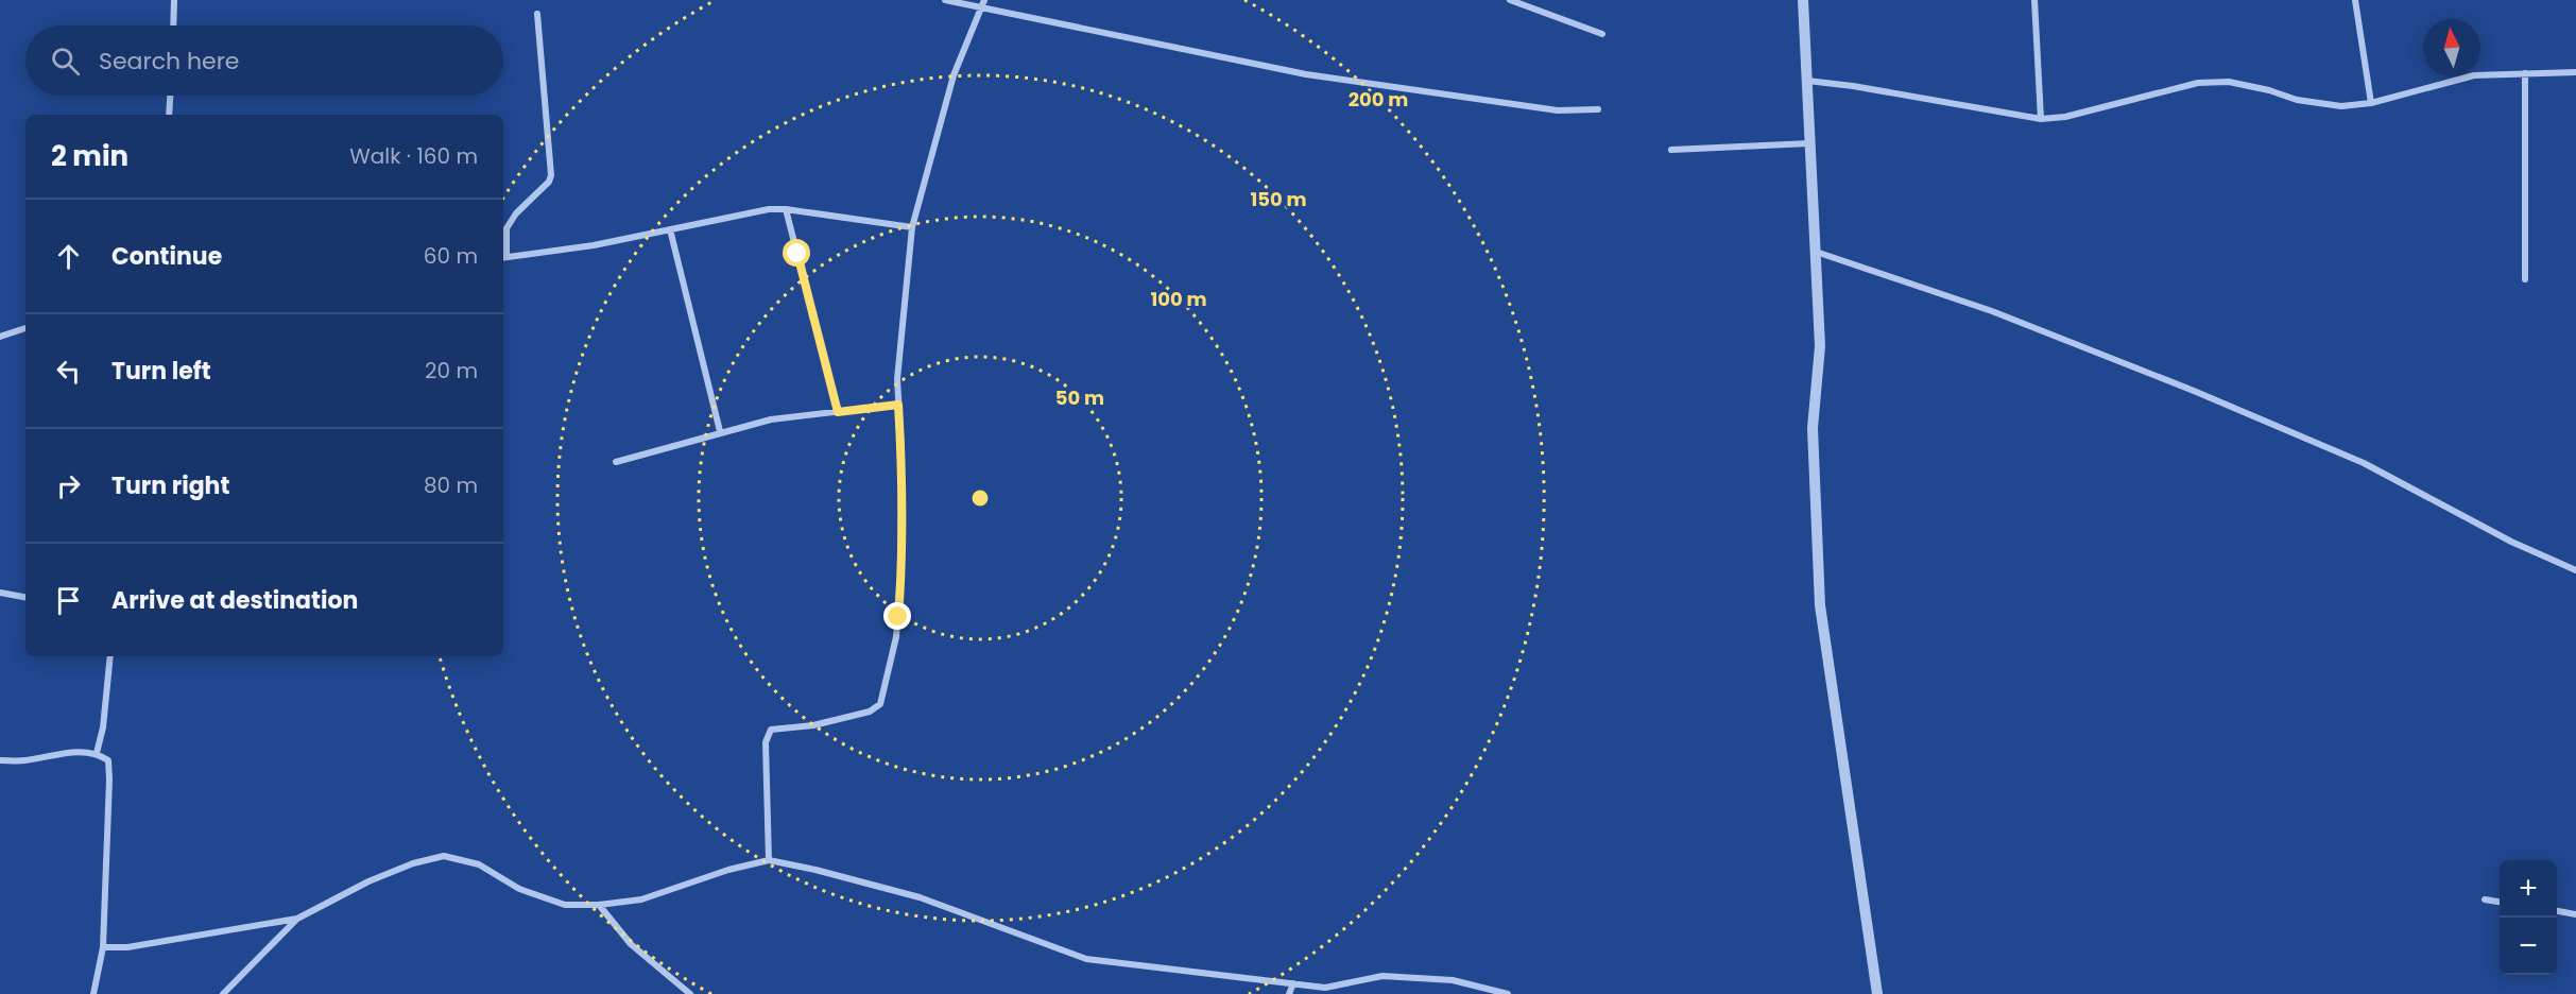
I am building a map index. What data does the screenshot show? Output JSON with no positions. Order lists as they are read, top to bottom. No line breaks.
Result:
{"north":"top","page":{"search":"Search here","heading":["2 min","Walk · 160 m"],"list":[["Continue","60 m"],["Turn left","20 m"],["Turn right","80 m"],"Arrive at destination"],"map_buttons":["+","−"]},"rings":["200 m","150 m","100 m","50 m"]}
